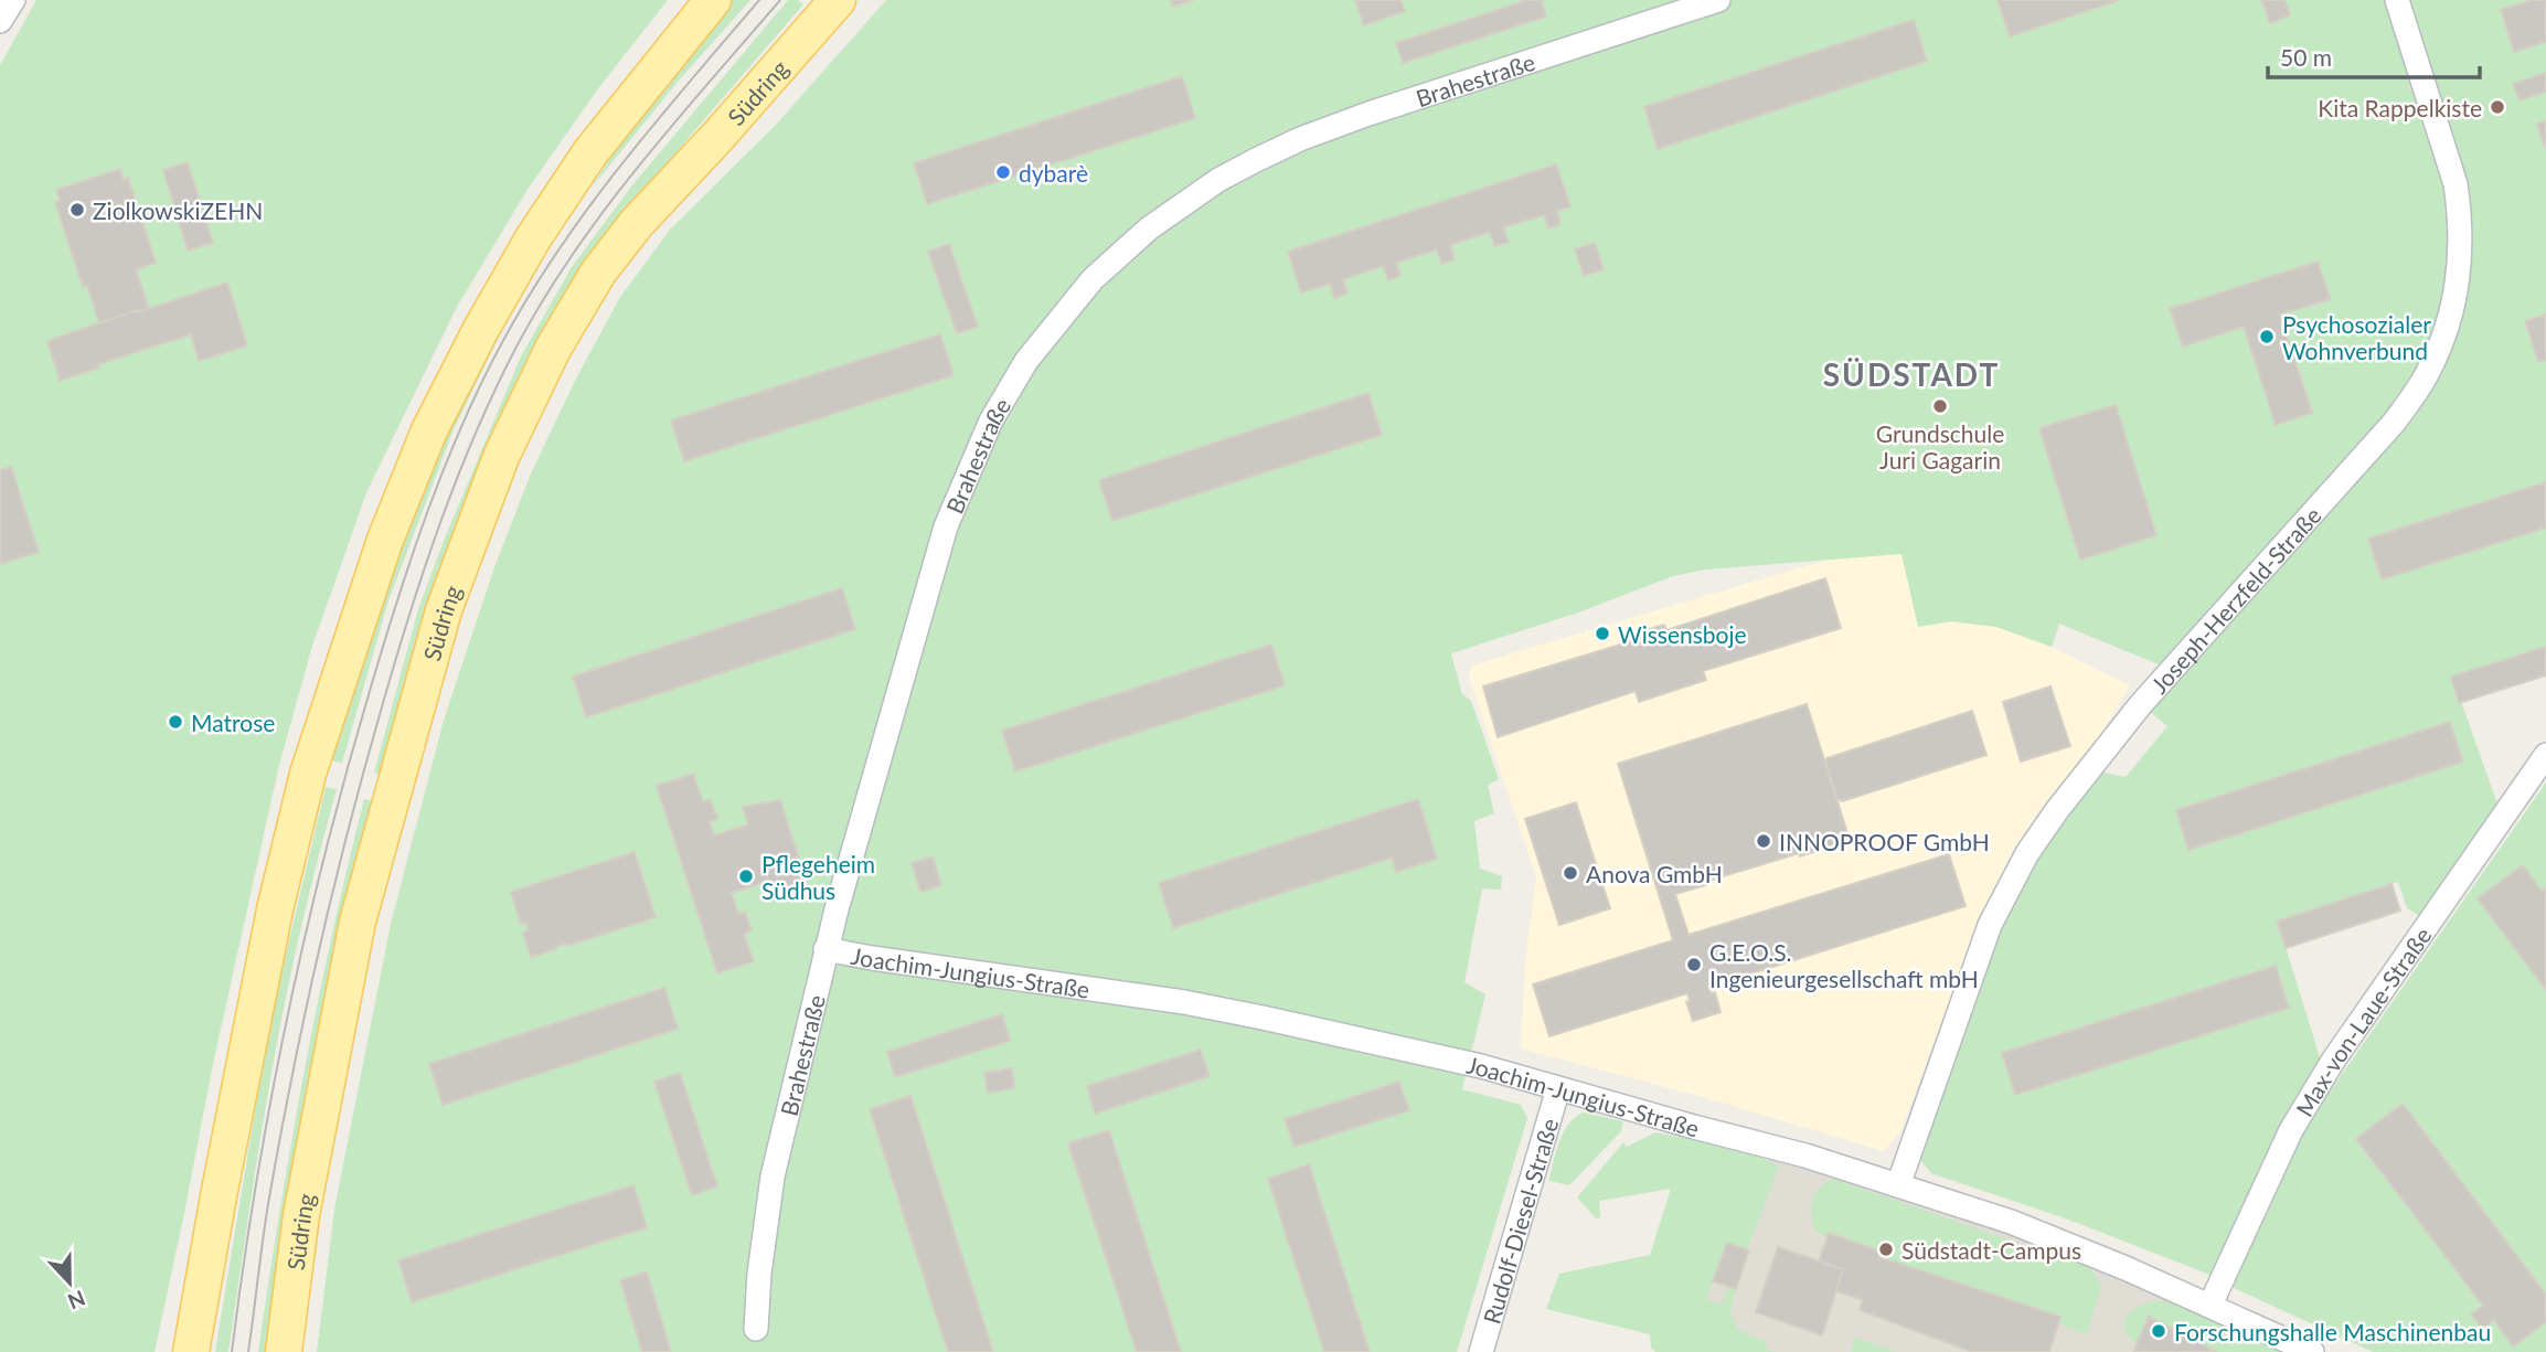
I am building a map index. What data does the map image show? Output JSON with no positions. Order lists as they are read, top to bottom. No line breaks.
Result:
{"streets":{"main road":["Südring"],"street":["Brahestraße","Joseph-Herzfeld-Straße","Joachim-Jungius-Straße","Max-von-Laue-Straße","Rudolf-Diesel-Straße"]},"crossings":[["Brahestraße","Joachim-Jungius-Straße"],["Joseph-Herzfeld-Straße","Joachim-Jungius-Straße"],["Joachim-Jungius-Straße","Max-von-Laue-Straße"],["Joachim-Jungius-Straße","Rudolf-Diesel-Straße"]],"districts":["SÜDSTADT"],"places":["Kita Rappelkiste","dybarè","ZiolkowskiZEHN","Psychosozialer Wohnverbund","Grundschule Juri Gagarin","Wissensboje","Matrose","INNOPROOF GmbH","Anova GmbH","Pflegeheim Südhus","G.E.O.S. Ingenieurgesellschaft mbH","Südstadt-Campus","Forschungshalle Maschinenbau"],"scale_bar":"50 m","north":"bottom"}
